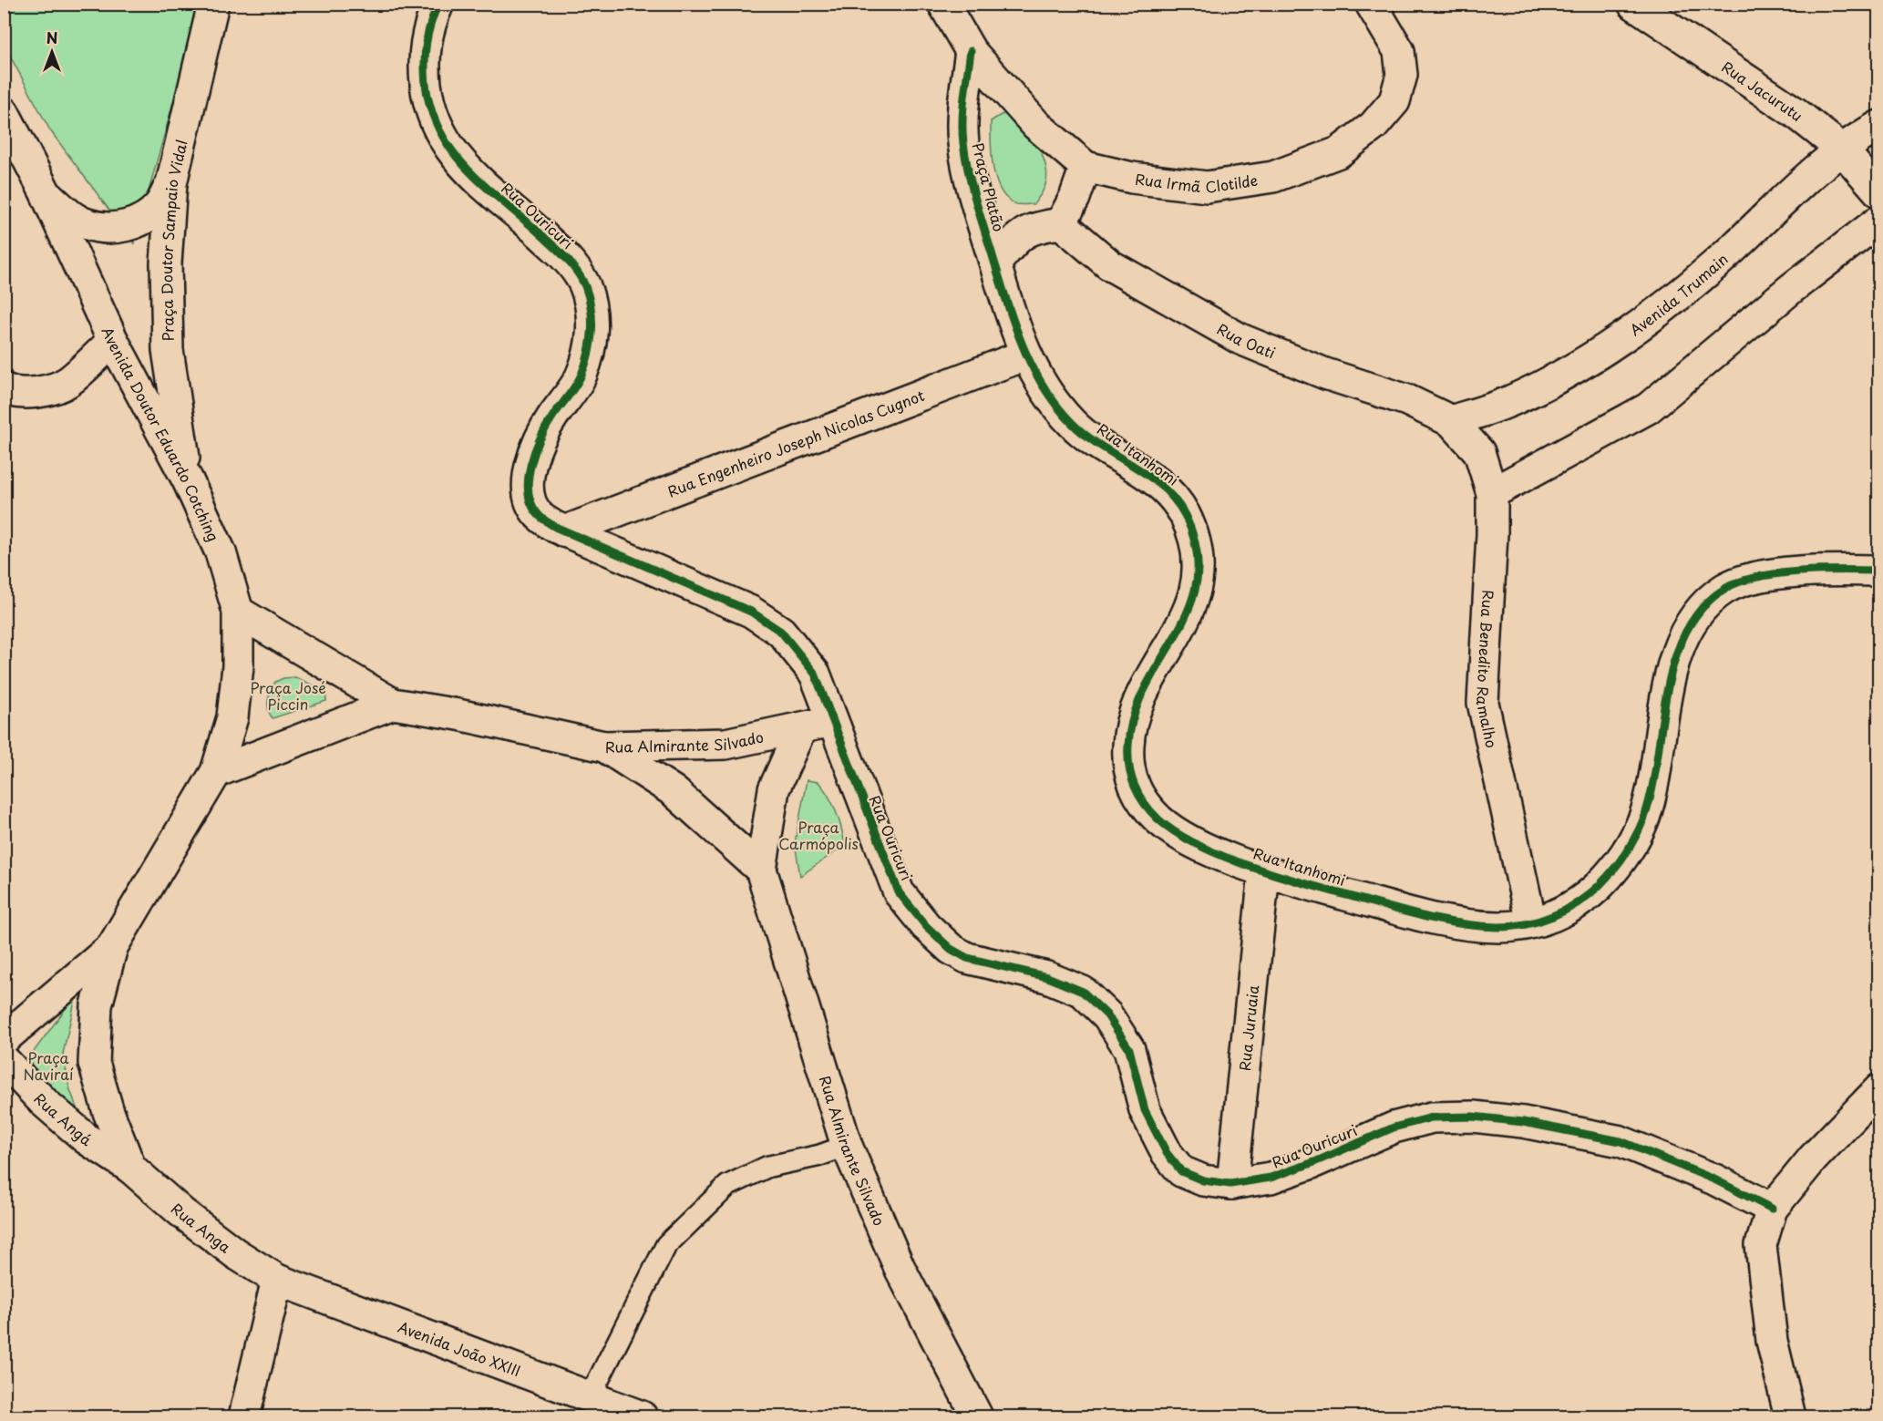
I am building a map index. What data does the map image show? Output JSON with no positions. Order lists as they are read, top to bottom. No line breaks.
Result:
{"streets":{"street":["Rua Jacurutu","Rua Irmã Clotilde","Praça Platão","Rua Ouricuri","Praça Doutor Sampaio Vidal","Avenida Trumain","Rua Oati","Avenida Doutor Eduardo Cotching","Rua Engenheiro Joseph Nicolas Cugnot","Rua Itanhomi","Rua Benedito Ramalho","Rua Almirante Silvado","Rua Juruaia","Rua Angá","Rua Anga","Avenida João XXIII"]},"crossings":[["Rua Jacurutu","Avenida Trumain"],["Rua Irmã Clotilde","Praça Platão"],["Praça Platão","Rua Oati"],["Praça Platão","Rua Itanhomi"],["Rua Ouricuri","Rua Engenheiro Joseph Nicolas Cugnot"],["Rua Ouricuri","Rua Almirante Silvado"],["Rua Ouricuri","Rua Juruaia"],["Praça Doutor Sampaio Vidal","Avenida Doutor Eduardo Cotching"],["Avenida Trumain","Rua Oati"],["Avenida Trumain","Rua Benedito Ramalho"],["Rua Oati","Rua Benedito Ramalho"],["Avenida Doutor Eduardo Cotching","Rua Angá"],["Avenida Doutor Eduardo Cotching","Rua Anga"],["Rua Engenheiro Joseph Nicolas Cugnot","Rua Itanhomi"],["Rua Itanhomi","Rua Benedito Ramalho"],["Rua Itanhomi","Rua Juruaia"],["Rua Angá","Rua Anga"],["Rua Anga","Avenida João XXIII"]],"parks":["Praça José Piccin","Praça Carmópolis","Praça Naviraí"],"north":"top"}
